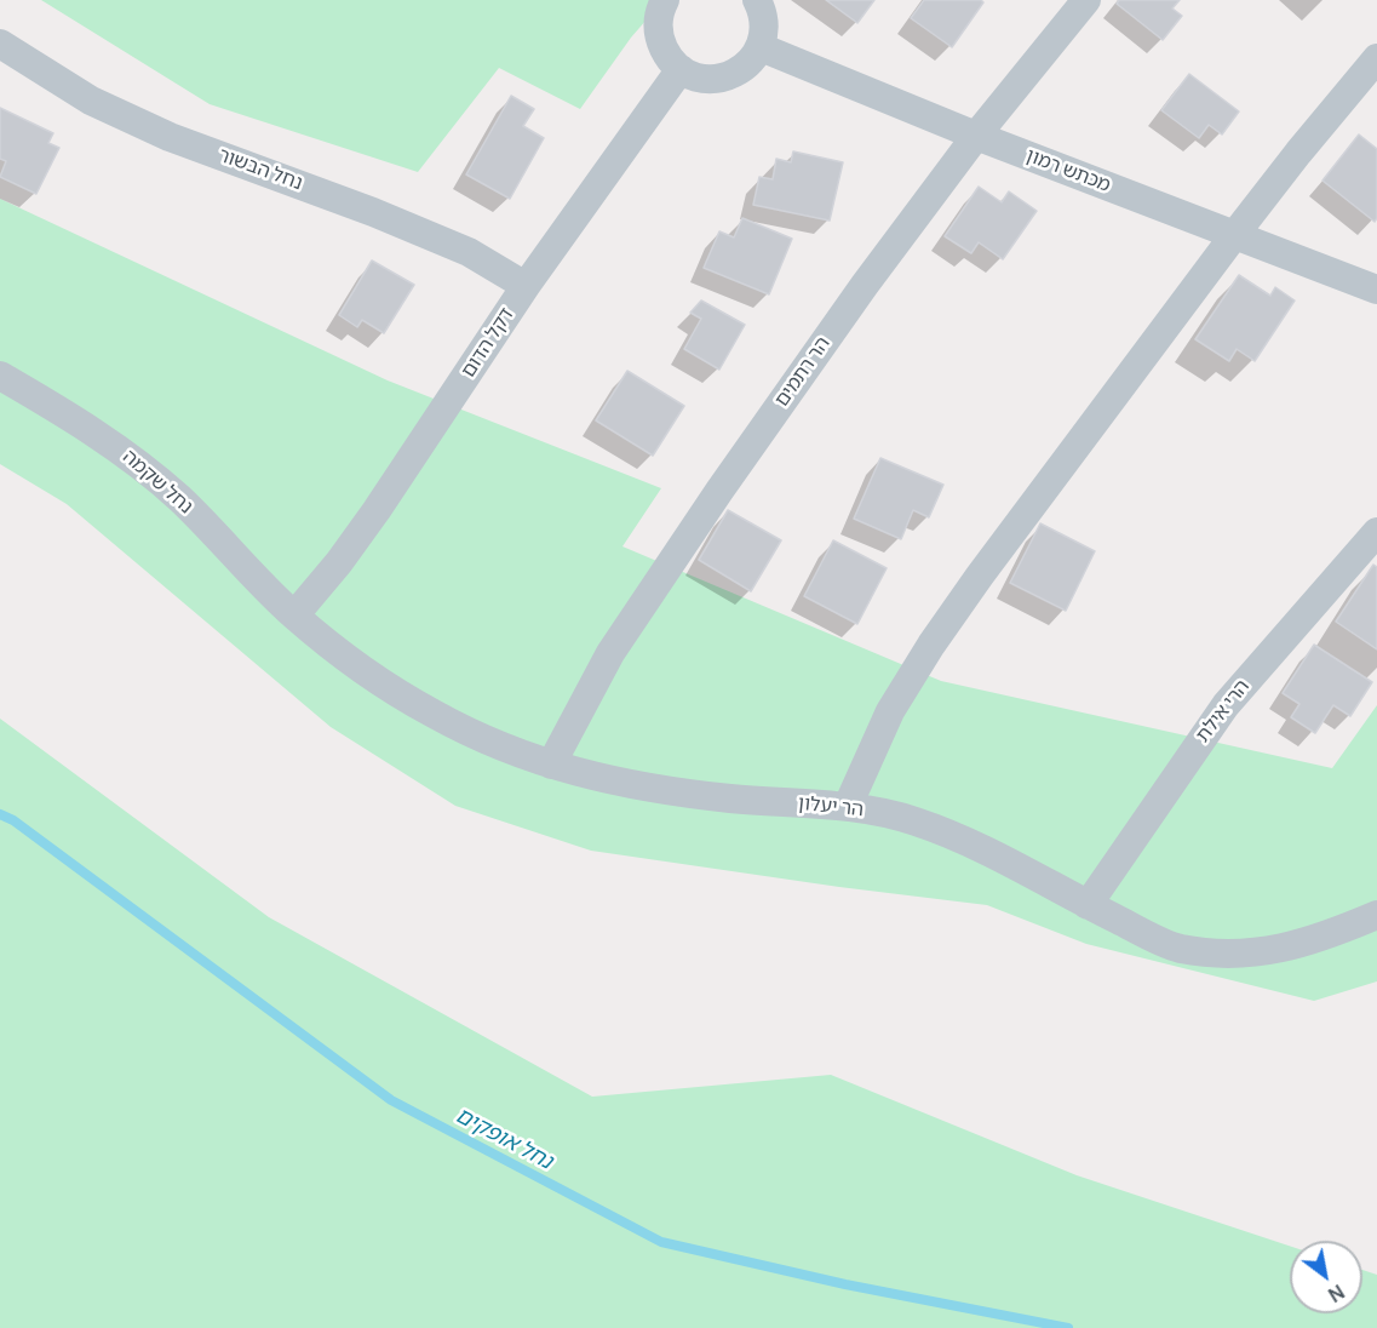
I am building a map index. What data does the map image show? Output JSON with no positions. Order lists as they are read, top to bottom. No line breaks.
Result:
{"streets":{"street":["נחל הבשור","מכתש רמון","דקל הדום","הר רתמים","נחל שקמה","הרי אילת","הר יעלון"]},"crossings":[["נחל הבשור","דקל הדום"],["מכתש רמון","הר רתמים"],["דקל הדום","נחל שקמה"],["דקל הדום","הר יעלון"],["הר רתמים","הר יעלון"],["נחל שקמה","הר יעלון"],["הרי אילת","הר יעלון"]],"water":["נחל אופקים"],"north":"bottom right"}
